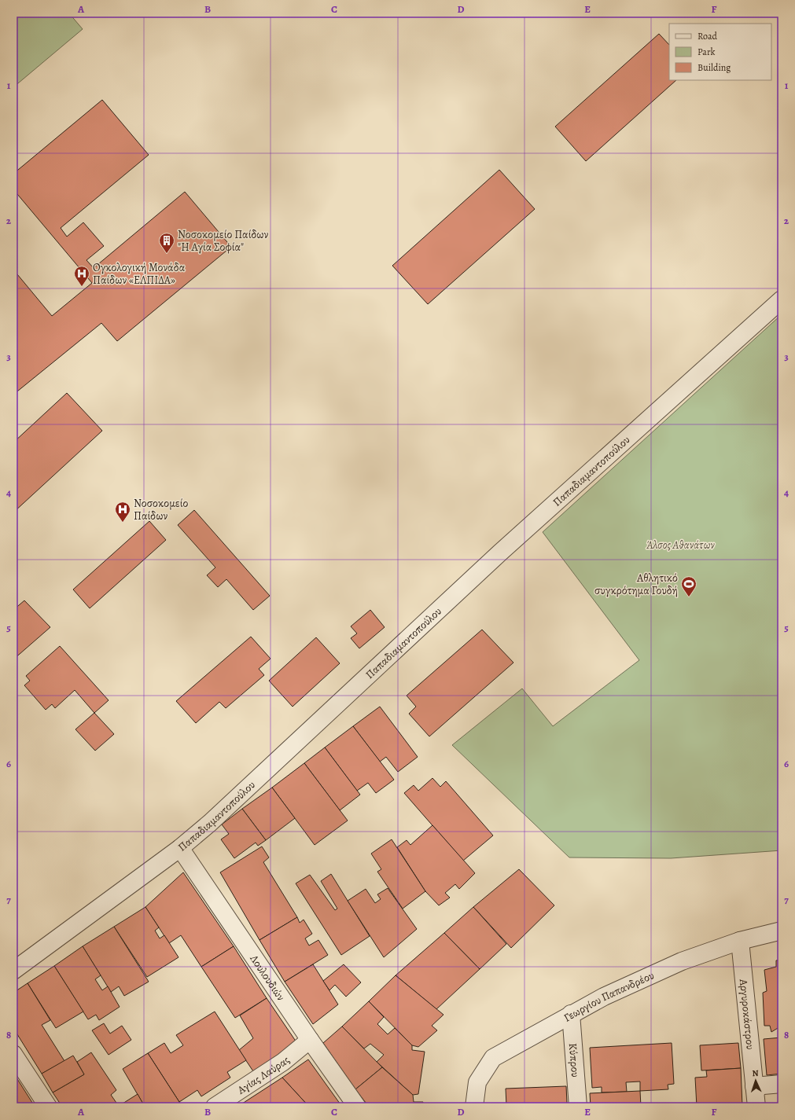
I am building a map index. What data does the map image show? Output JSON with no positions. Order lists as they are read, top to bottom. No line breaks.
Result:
{"streets":{"street":["Παπαδιαμαντοπούλου","Λουλουδιών","Γεωργίου Παπανδρέου","Αργυροκάστρου","Κύπρου","Αγίας Λαύρας"]},"crossings":[["Παπαδιαμαντοπούλου","Λουλουδιών"],["Λουλουδιών","Αγίας Λαύρας"],["Γεωργίου Παπανδρέου","Αργυροκάστρου"],["Γεωργίου Παπανδρέου","Κύπρου"]],"parks":["Άλσος Αθανάτων"],"places":{"building":["Νοσοκομείο Παίδων \"Η Αγία Σοφία\""],"hospital":["Ογκολογική Μονάδα Παίδων «ΕΛΠΙΔΑ»","Νοσοκομείο Παίδων"],"sports":["Αθλητικό συγκρότημα Γουδή"]},"legend":["Road","Park","Building"],"north":"top","grid":{"columns":["A","B","C","D","E","F"],"rows":["1","2","3","4","5","6","7","8"]}}
